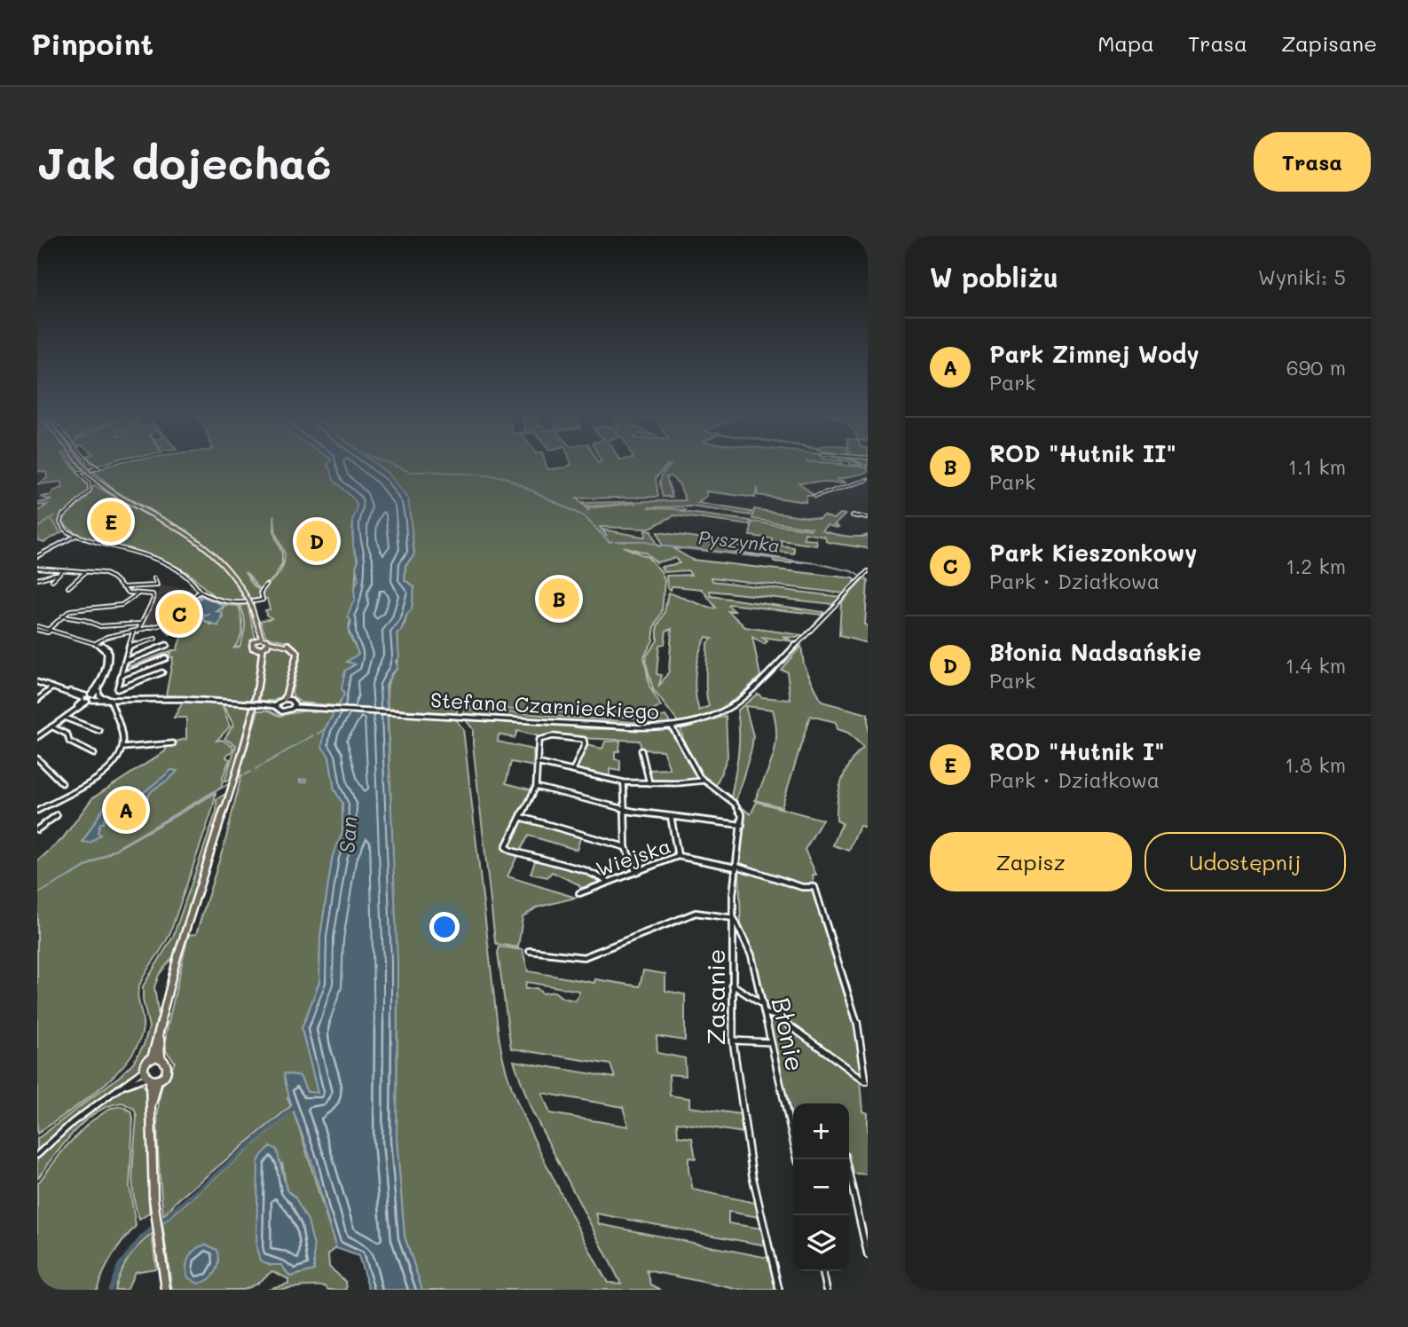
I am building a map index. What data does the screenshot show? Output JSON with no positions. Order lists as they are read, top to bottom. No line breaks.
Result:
{"streets":{"street":["Stefana Czarnieckiego","Wiejska","Zasanie","Błonie"]},"crossings":[["Wiejska","Zasanie"],["Zasanie","Błonie"]],"water":["Pyszynka","San"],"page":{"header":"Pinpoint","nav":["Mapa","Trasa","Zapisane"],"buttons":["Trasa",["Zapisz","Udostępnij"]],"title":"Jak dojechać","heading":["W pobliżu","Wyniki: 5"],"list":[{"mark":"A","name":"Park Zimnej Wody","note":"Park","value":"690 m"},{"mark":"B","name":"ROD \"Hutnik II\"","note":"Park","value":"1.1 km"},{"mark":"C","name":"Park Kieszonkowy","note":"Park · Działkowa","value":"1.2 km"},{"mark":"D","name":"Błonia Nadsańskie","note":"Park","value":"1.4 km"},{"mark":"E","name":"ROD \"Hutnik I\"","note":"Park · Działkowa","value":"1.8 km"}],"pins":["E","D","B","C","A"],"map_buttons":["+","−"]}}
